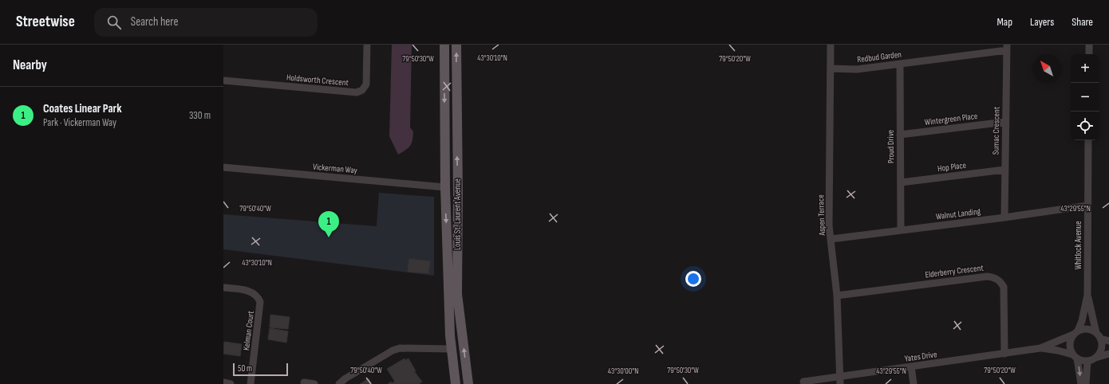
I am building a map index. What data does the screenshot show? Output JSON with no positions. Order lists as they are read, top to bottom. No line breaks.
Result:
{"streets":{"main road":["Louis St. Laurent Avenue"],"street":["Redbud Garden","Holdsworth Crescent","Wintergreen Place","Sumac Crescent","Proud Drive","Hop Place","Vickerman Way","Walnut Landing","Aspen Terrace","Whitlock Avenue","Elderberry Crescent","Kelman Court","Yates Drive"]},"crossings":[["Redbud Garden","Sumac Crescent"],["Redbud Garden","Proud Drive"],["Redbud Garden","Aspen Terrace"],["Wintergreen Place","Sumac Crescent"],["Wintergreen Place","Proud Drive"],["Sumac Crescent","Hop Place"],["Sumac Crescent","Walnut Landing"],["Proud Drive","Hop Place"],["Proud Drive","Walnut Landing"],["Vickerman Way","Louis St. Laurent Avenue"],["Walnut Landing","Aspen Terrace"],["Walnut Landing","Whitlock Avenue"],["Aspen Terrace","Elderberry Crescent"],["Aspen Terrace","Yates Drive"],["Whitlock Avenue","Yates Drive"],["Elderberry Crescent","Yates Drive"]],"scale_bar":"50 m","north":"top left","page":{"header":"Streetwise","search":"Search here","nav":["Map","Layers","Share"],"heading":"Nearby","map_buttons":["+","−"],"list":[{"mark":"1","name":"Coates Linear Park","note":"Park · Vickerman Way","value":"330 m"}],"pins":"1","scale":"50 m"},"coordinates":["43°30'10\"N","79°50'30\"W","79°50'20\"W","79°50'40\"W","43°29'55\"N","43°30'00\"N"]}
